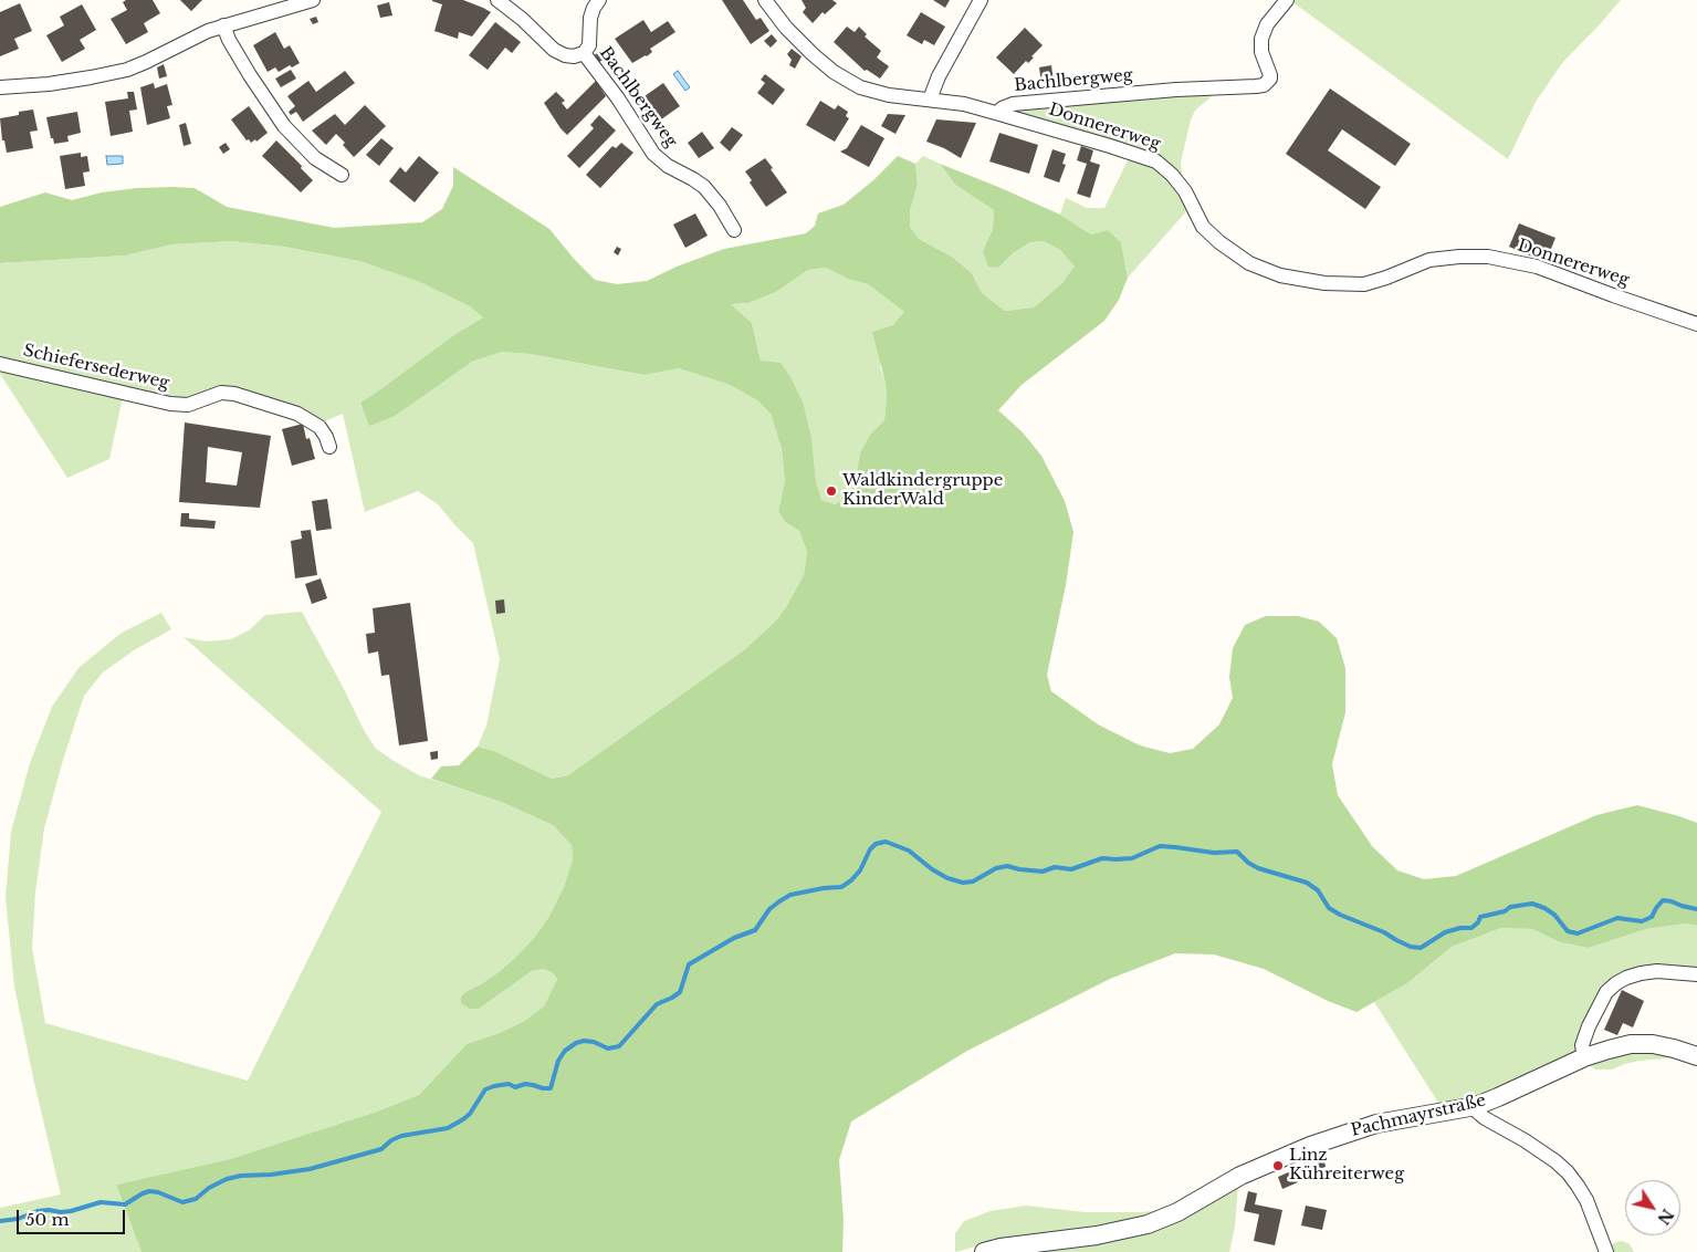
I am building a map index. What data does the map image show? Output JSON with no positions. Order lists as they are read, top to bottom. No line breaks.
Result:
{"streets":{"street":["Bachlbergweg","Donnererweg","Schiefersederweg","Pachmayrstraße"]},"crossings":[["Bachlbergweg","Donnererweg"]],"places":["Waldkindergruppe KinderWald","Linz Kühreiterweg"],"scale_bar":"50 m","north":"bottom right"}
